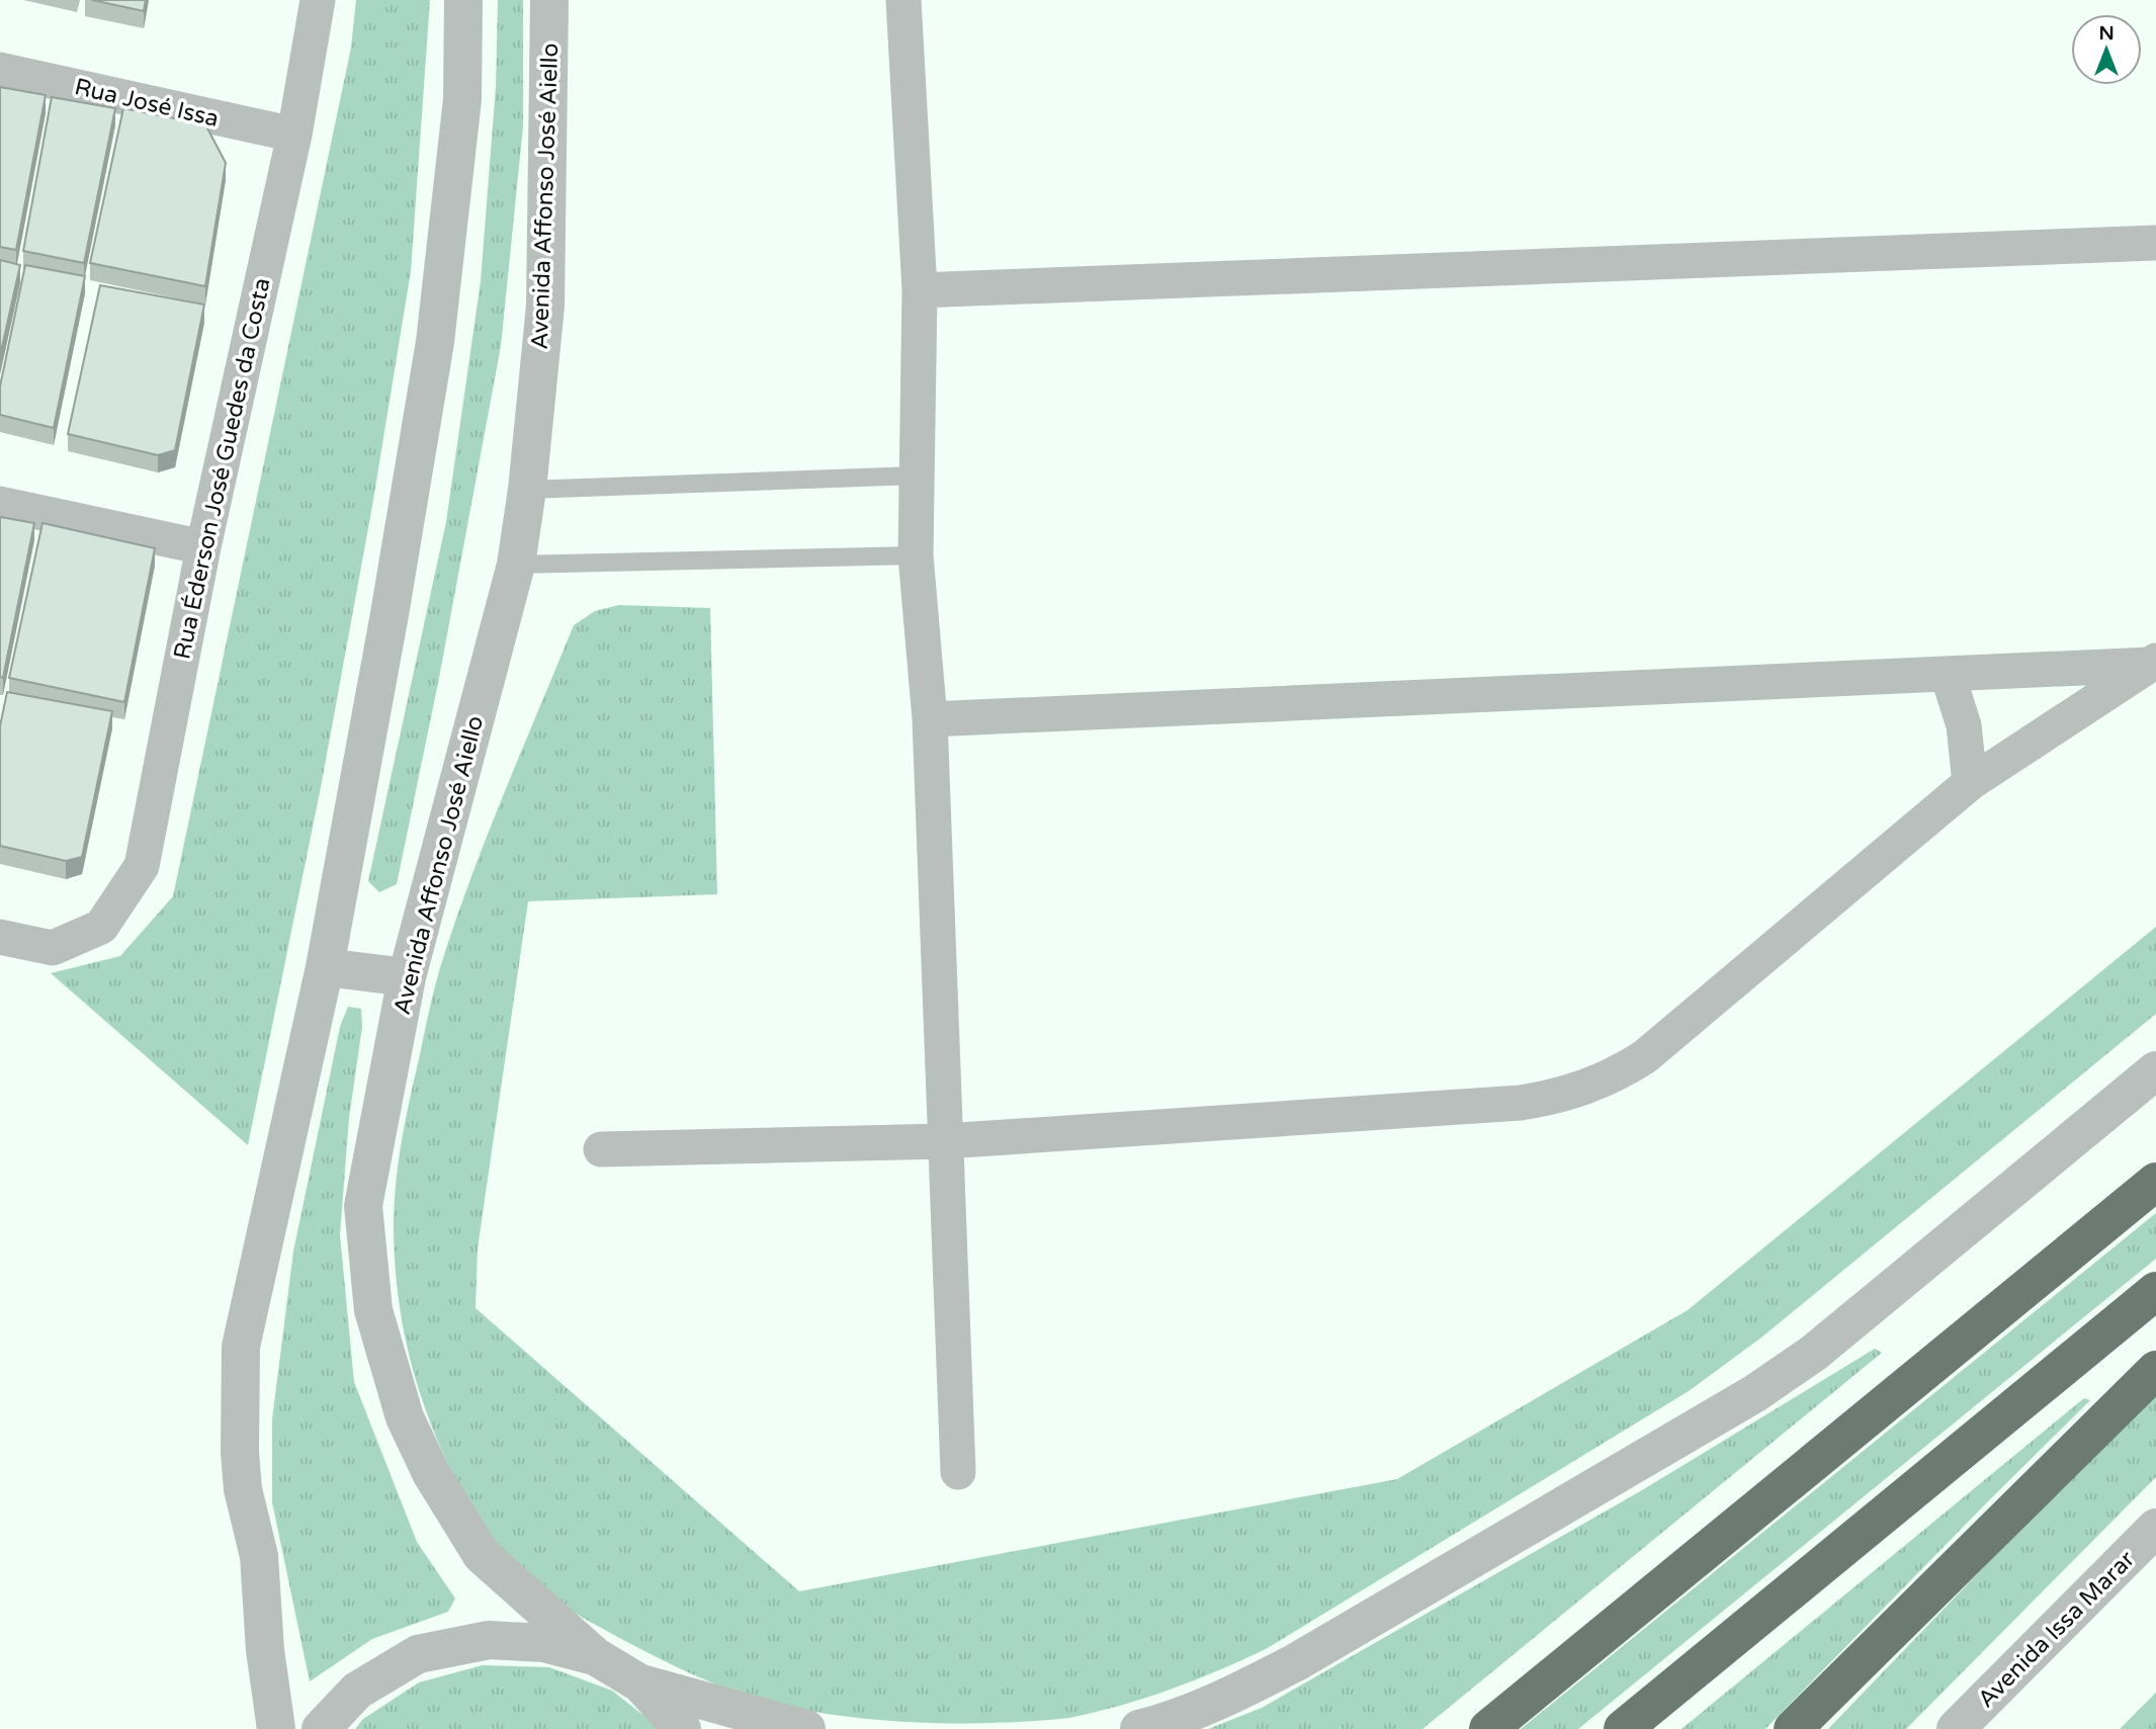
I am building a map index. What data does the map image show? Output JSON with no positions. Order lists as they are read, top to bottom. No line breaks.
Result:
{"streets":{"street":["Rua José Issa","Avenida Affonso José Aiello","Rua Éderson José Guedes da Costa","Avenida Issa Marar"]},"crossings":[["Rua José Issa","Rua Éderson José Guedes da Costa"]],"north":"top"}
